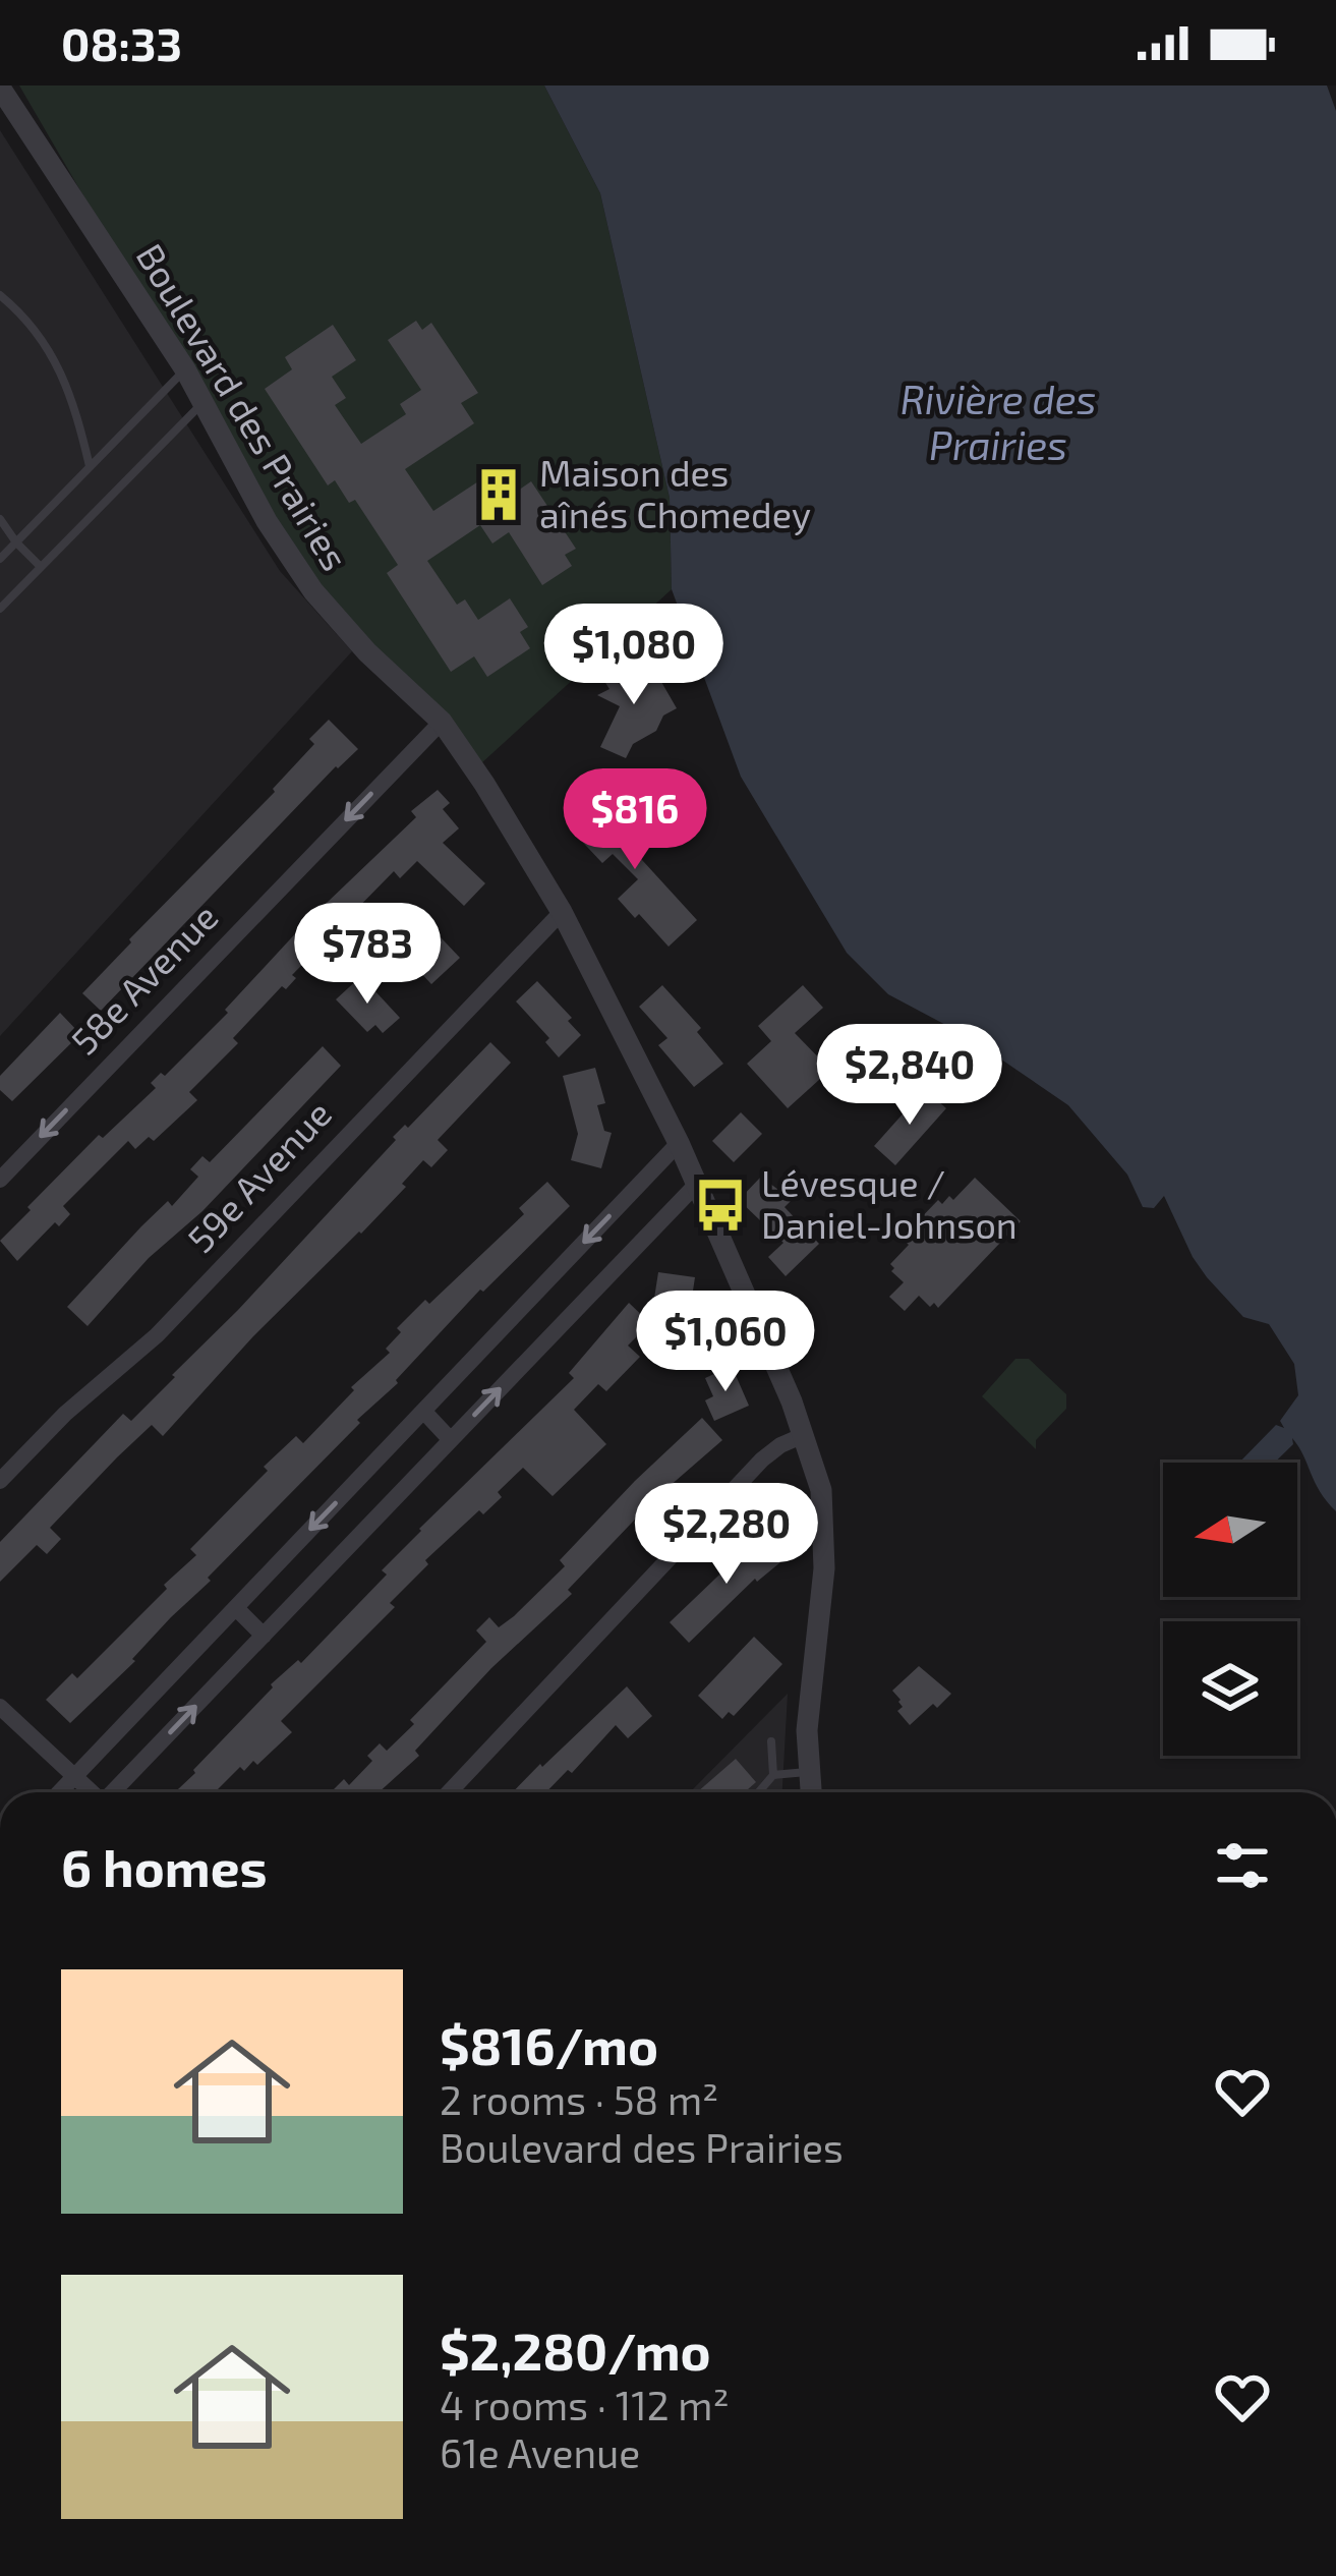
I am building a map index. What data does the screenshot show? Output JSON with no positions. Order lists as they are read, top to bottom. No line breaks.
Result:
{"streets":{"street":["Boulevard des Prairies","58e Avenue","59e Avenue"]},"crossings":[["Boulevard des Prairies","58e Avenue"],["Boulevard des Prairies","59e Avenue"]],"one_way":["58e Avenue"],"water":["Rivière des Prairies"],"places":{"building":["Maison des aînés Chomedey"],"bus stop":["Lévesque / Daniel-Johnson"]},"north":"left","page":{"status":"08:33","price":["$1,080","$816","$783","$2,840","$1,060","$2,280"],"heading":"6 homes","list":[{"name":"$816/mo","note":"2 rooms · 58 m² · Boulevard des Prairies"},{"name":"$2,280/mo","note":"4 rooms · 112 m² · 61e Avenue"}]}}
